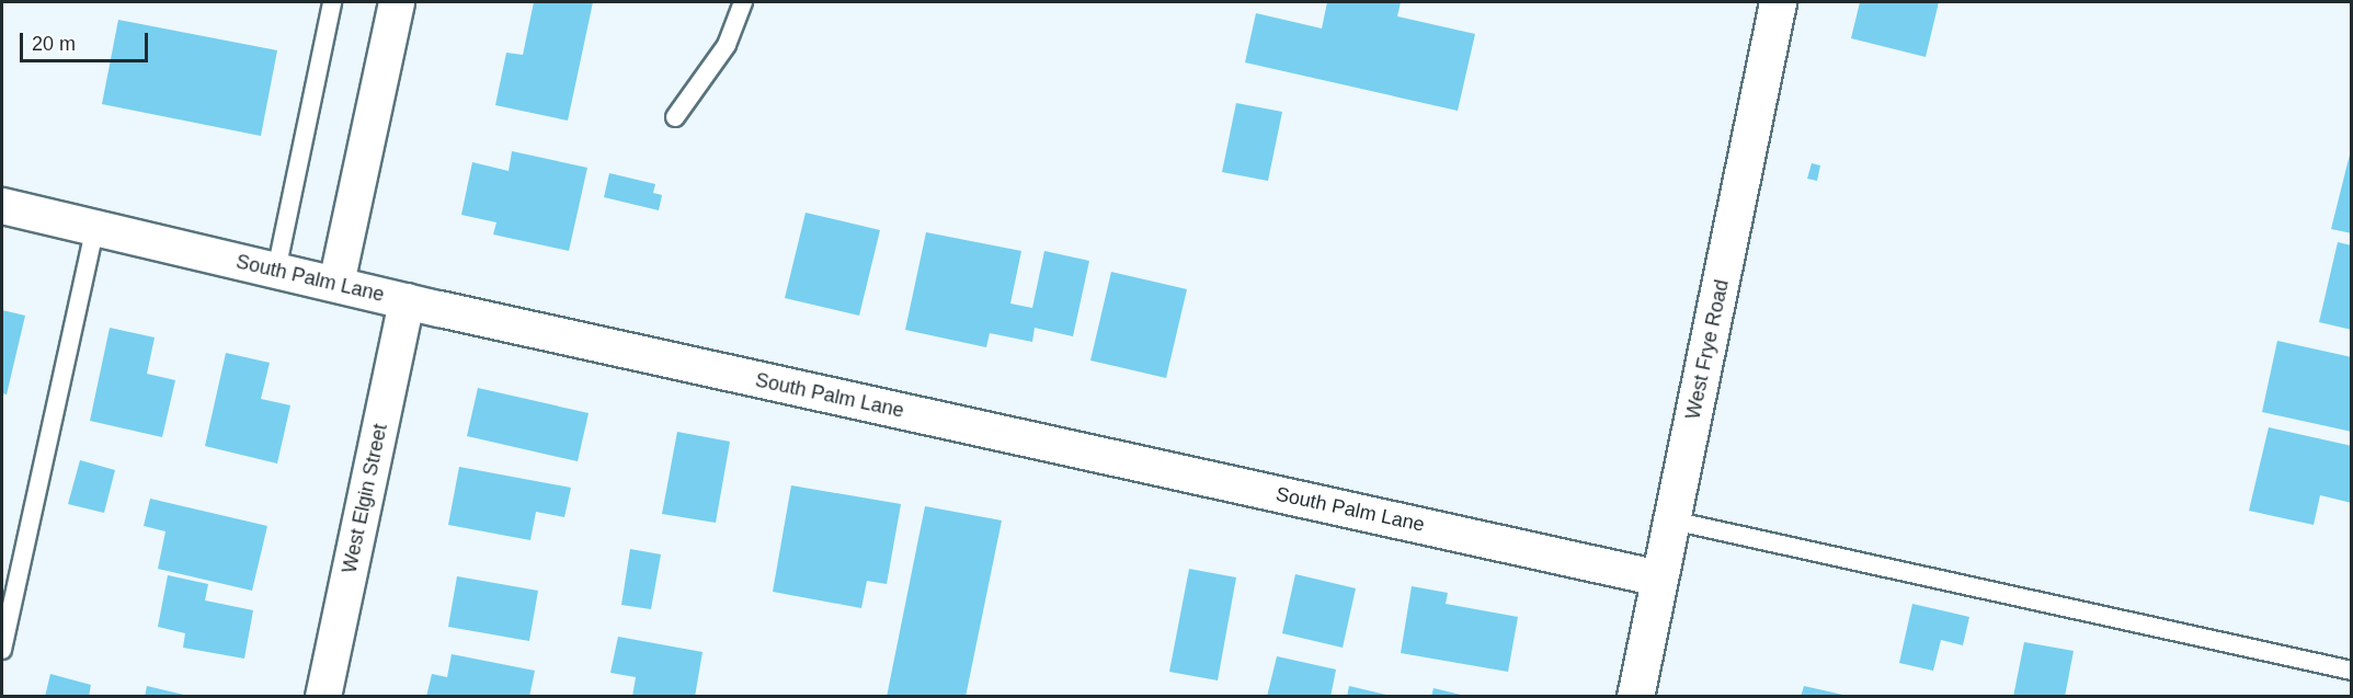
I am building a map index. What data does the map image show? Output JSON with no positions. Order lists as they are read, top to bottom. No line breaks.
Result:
{"streets":{"street":["South Palm Lane","West Frye Road","West Elgin Street"]},"crossings":[["South Palm Lane","West Frye Road"],["South Palm Lane","West Elgin Street"]],"scale_bar":"20 m"}
